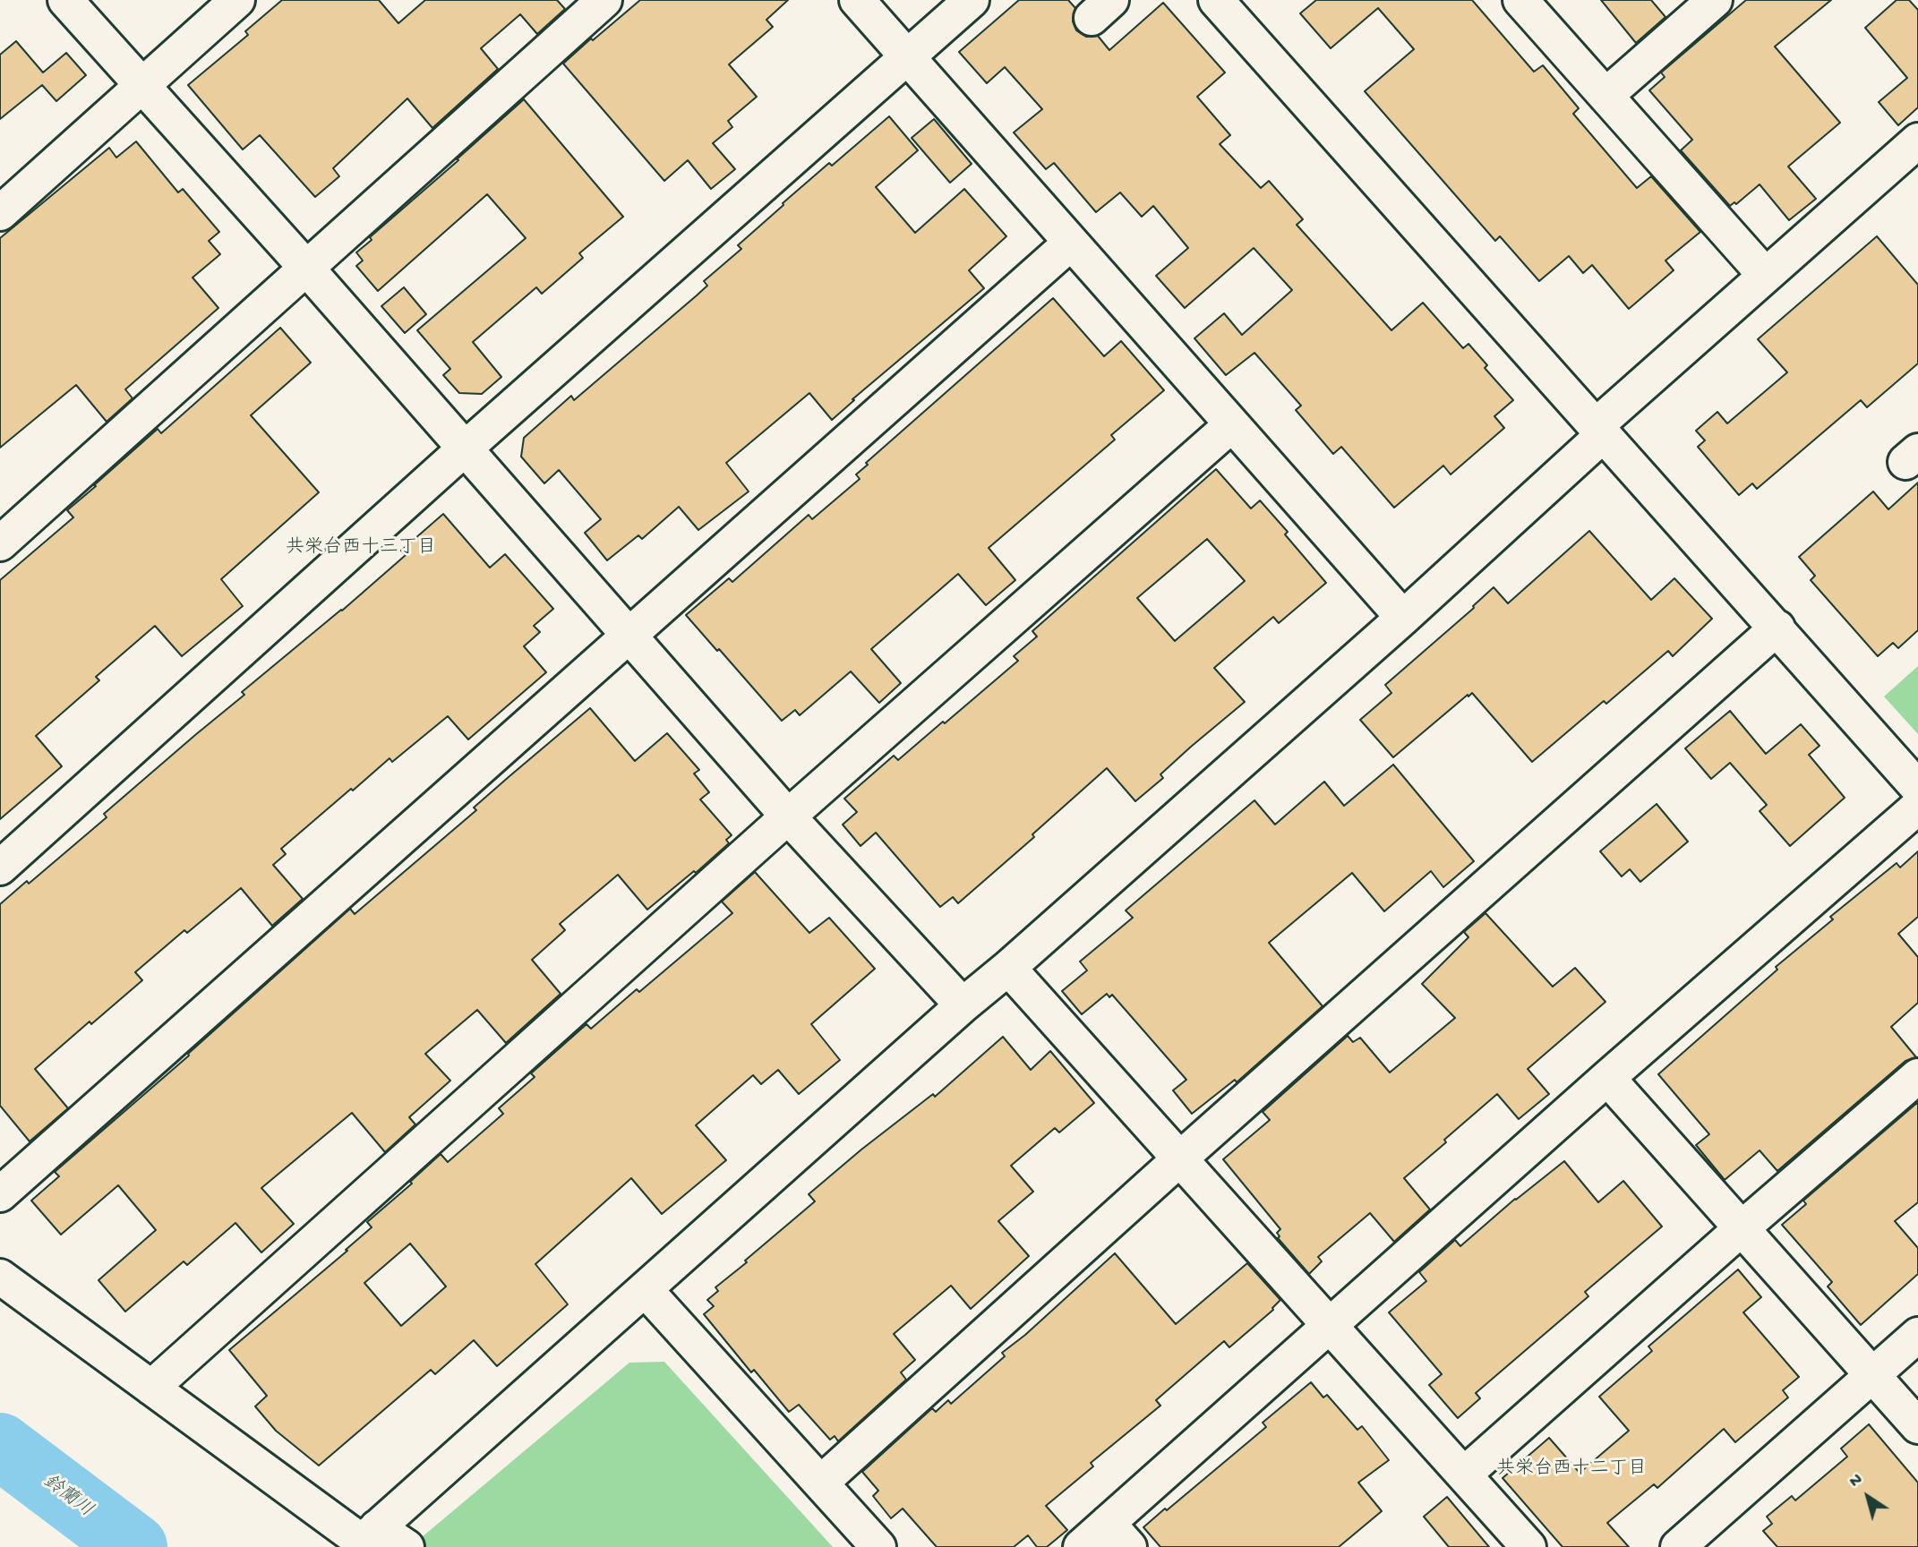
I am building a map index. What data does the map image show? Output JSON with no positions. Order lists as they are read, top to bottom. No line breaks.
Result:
{"districts":["共栄台西十三丁目","共栄台西十二丁目"],"water":["鈴蘭川"],"north":"top left"}
